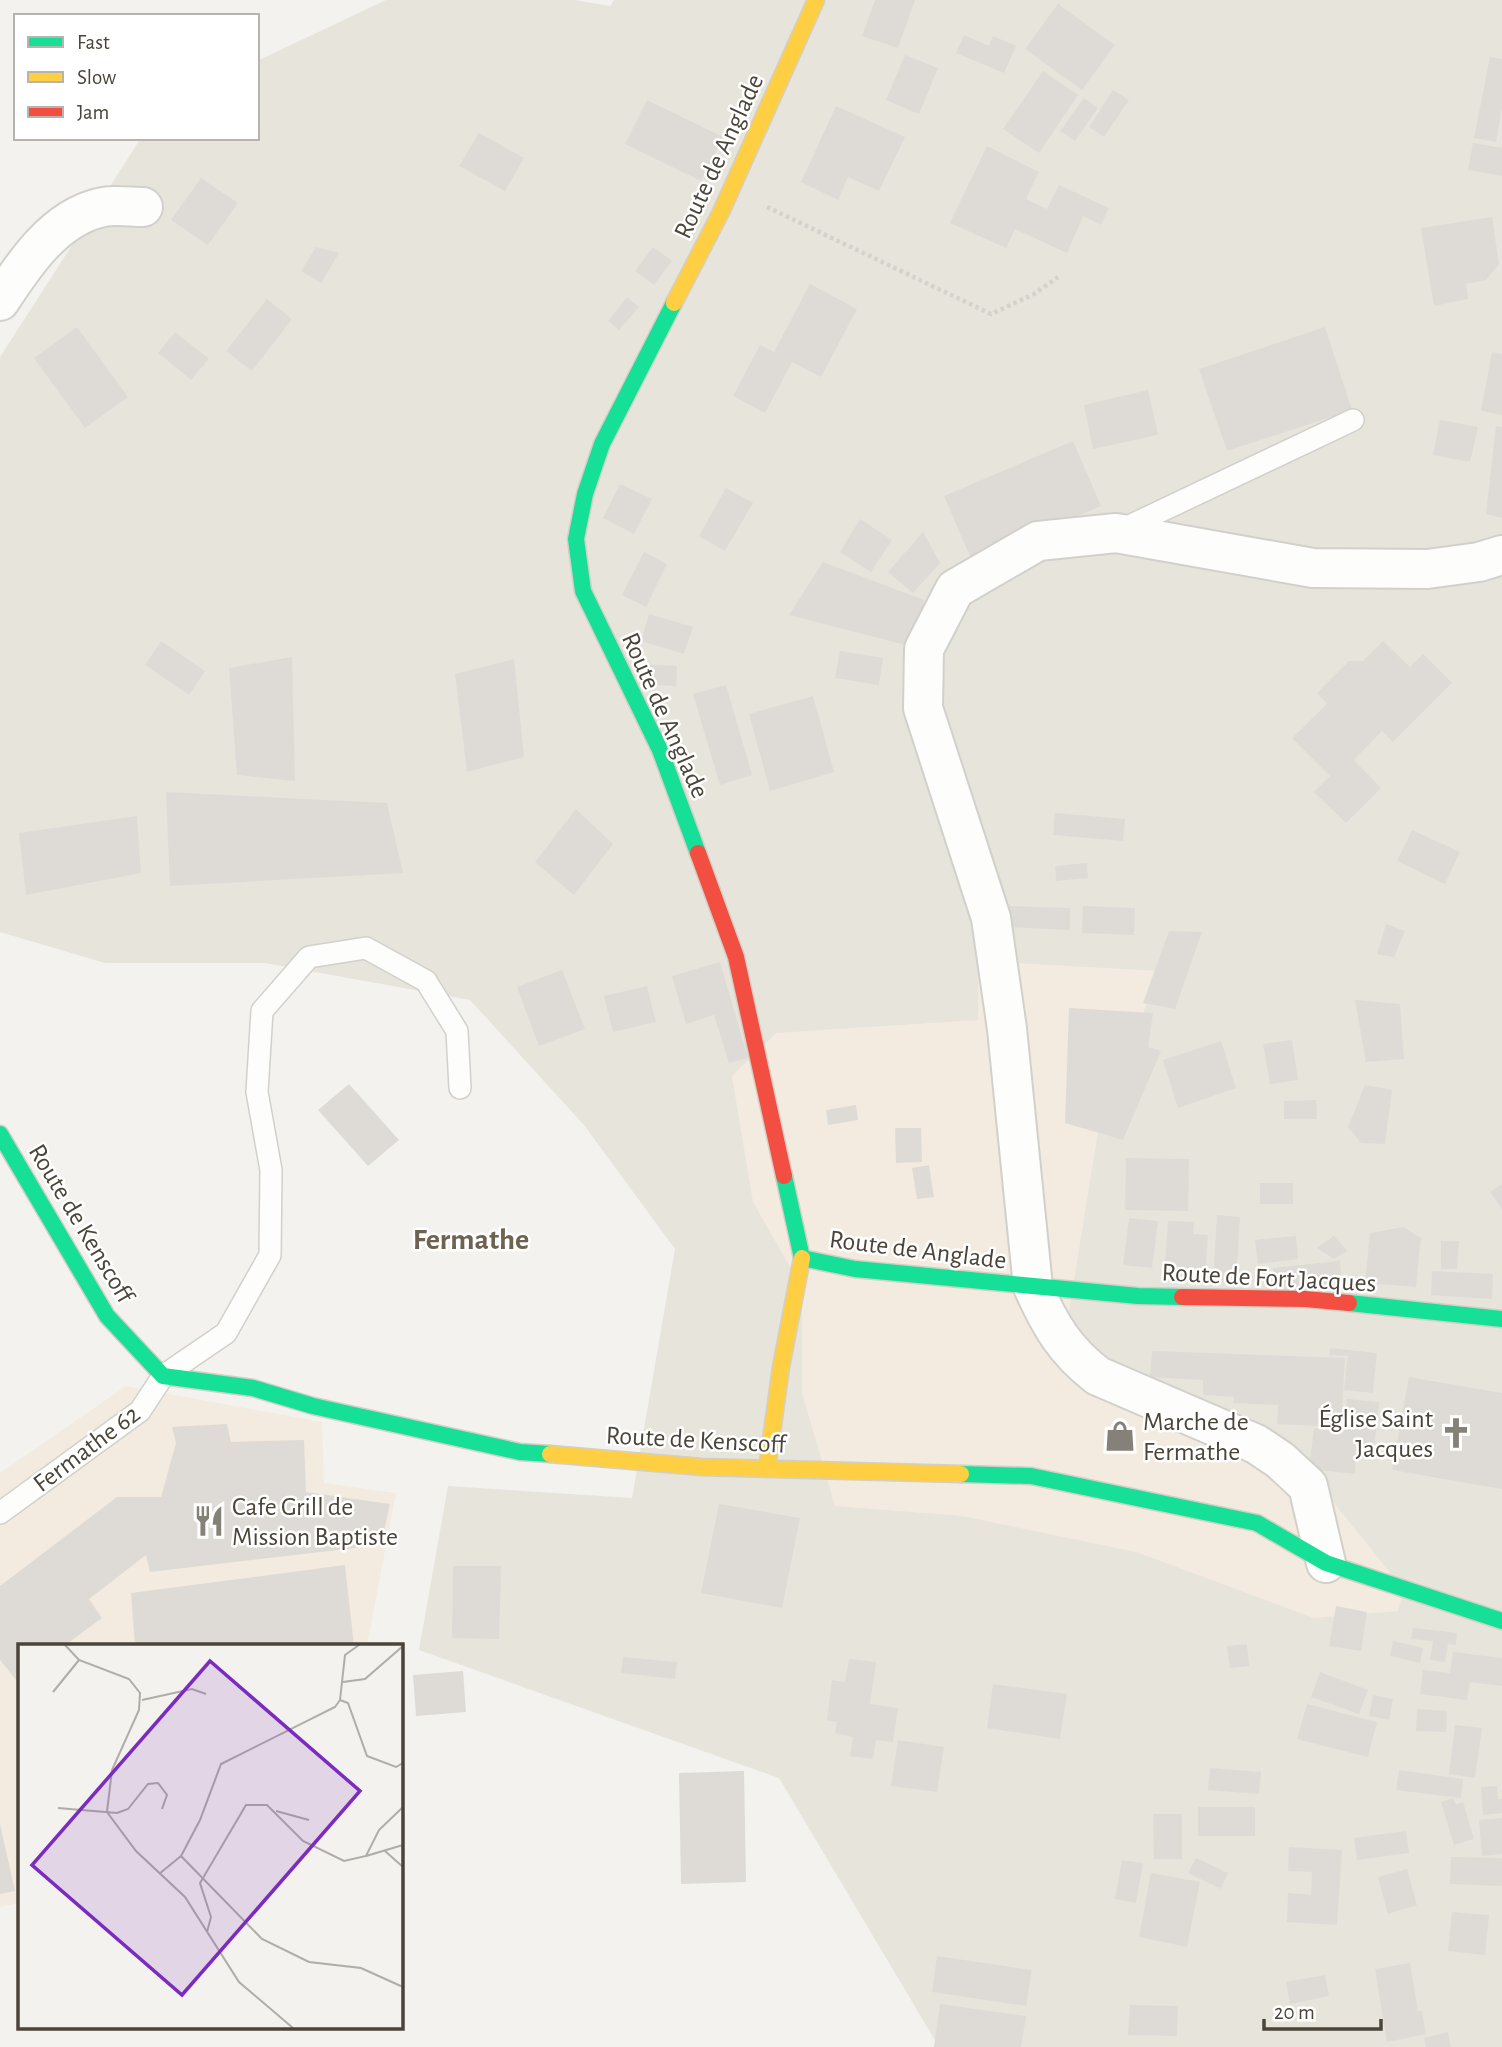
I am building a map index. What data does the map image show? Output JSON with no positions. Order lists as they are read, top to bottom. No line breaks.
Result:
{"streets":{"street":["Route de Anglade","Route de Kenscoff","Route de Fort Jacques"],"lane":["Fermathe 62"]},"crossings":[["Route de Anglade","Route de Fort Jacques"],["Route de Kenscoff","Fermathe 62"]],"districts":["Fermathe"],"places":{"church":["Église Saint Jacques"],"shop":["Marche de Fermathe"],"restaurant":["Cafe Grill de Mission Baptiste"]},"legend":["Fast","Slow","Jam"],"scale_bar":"20 m"}
